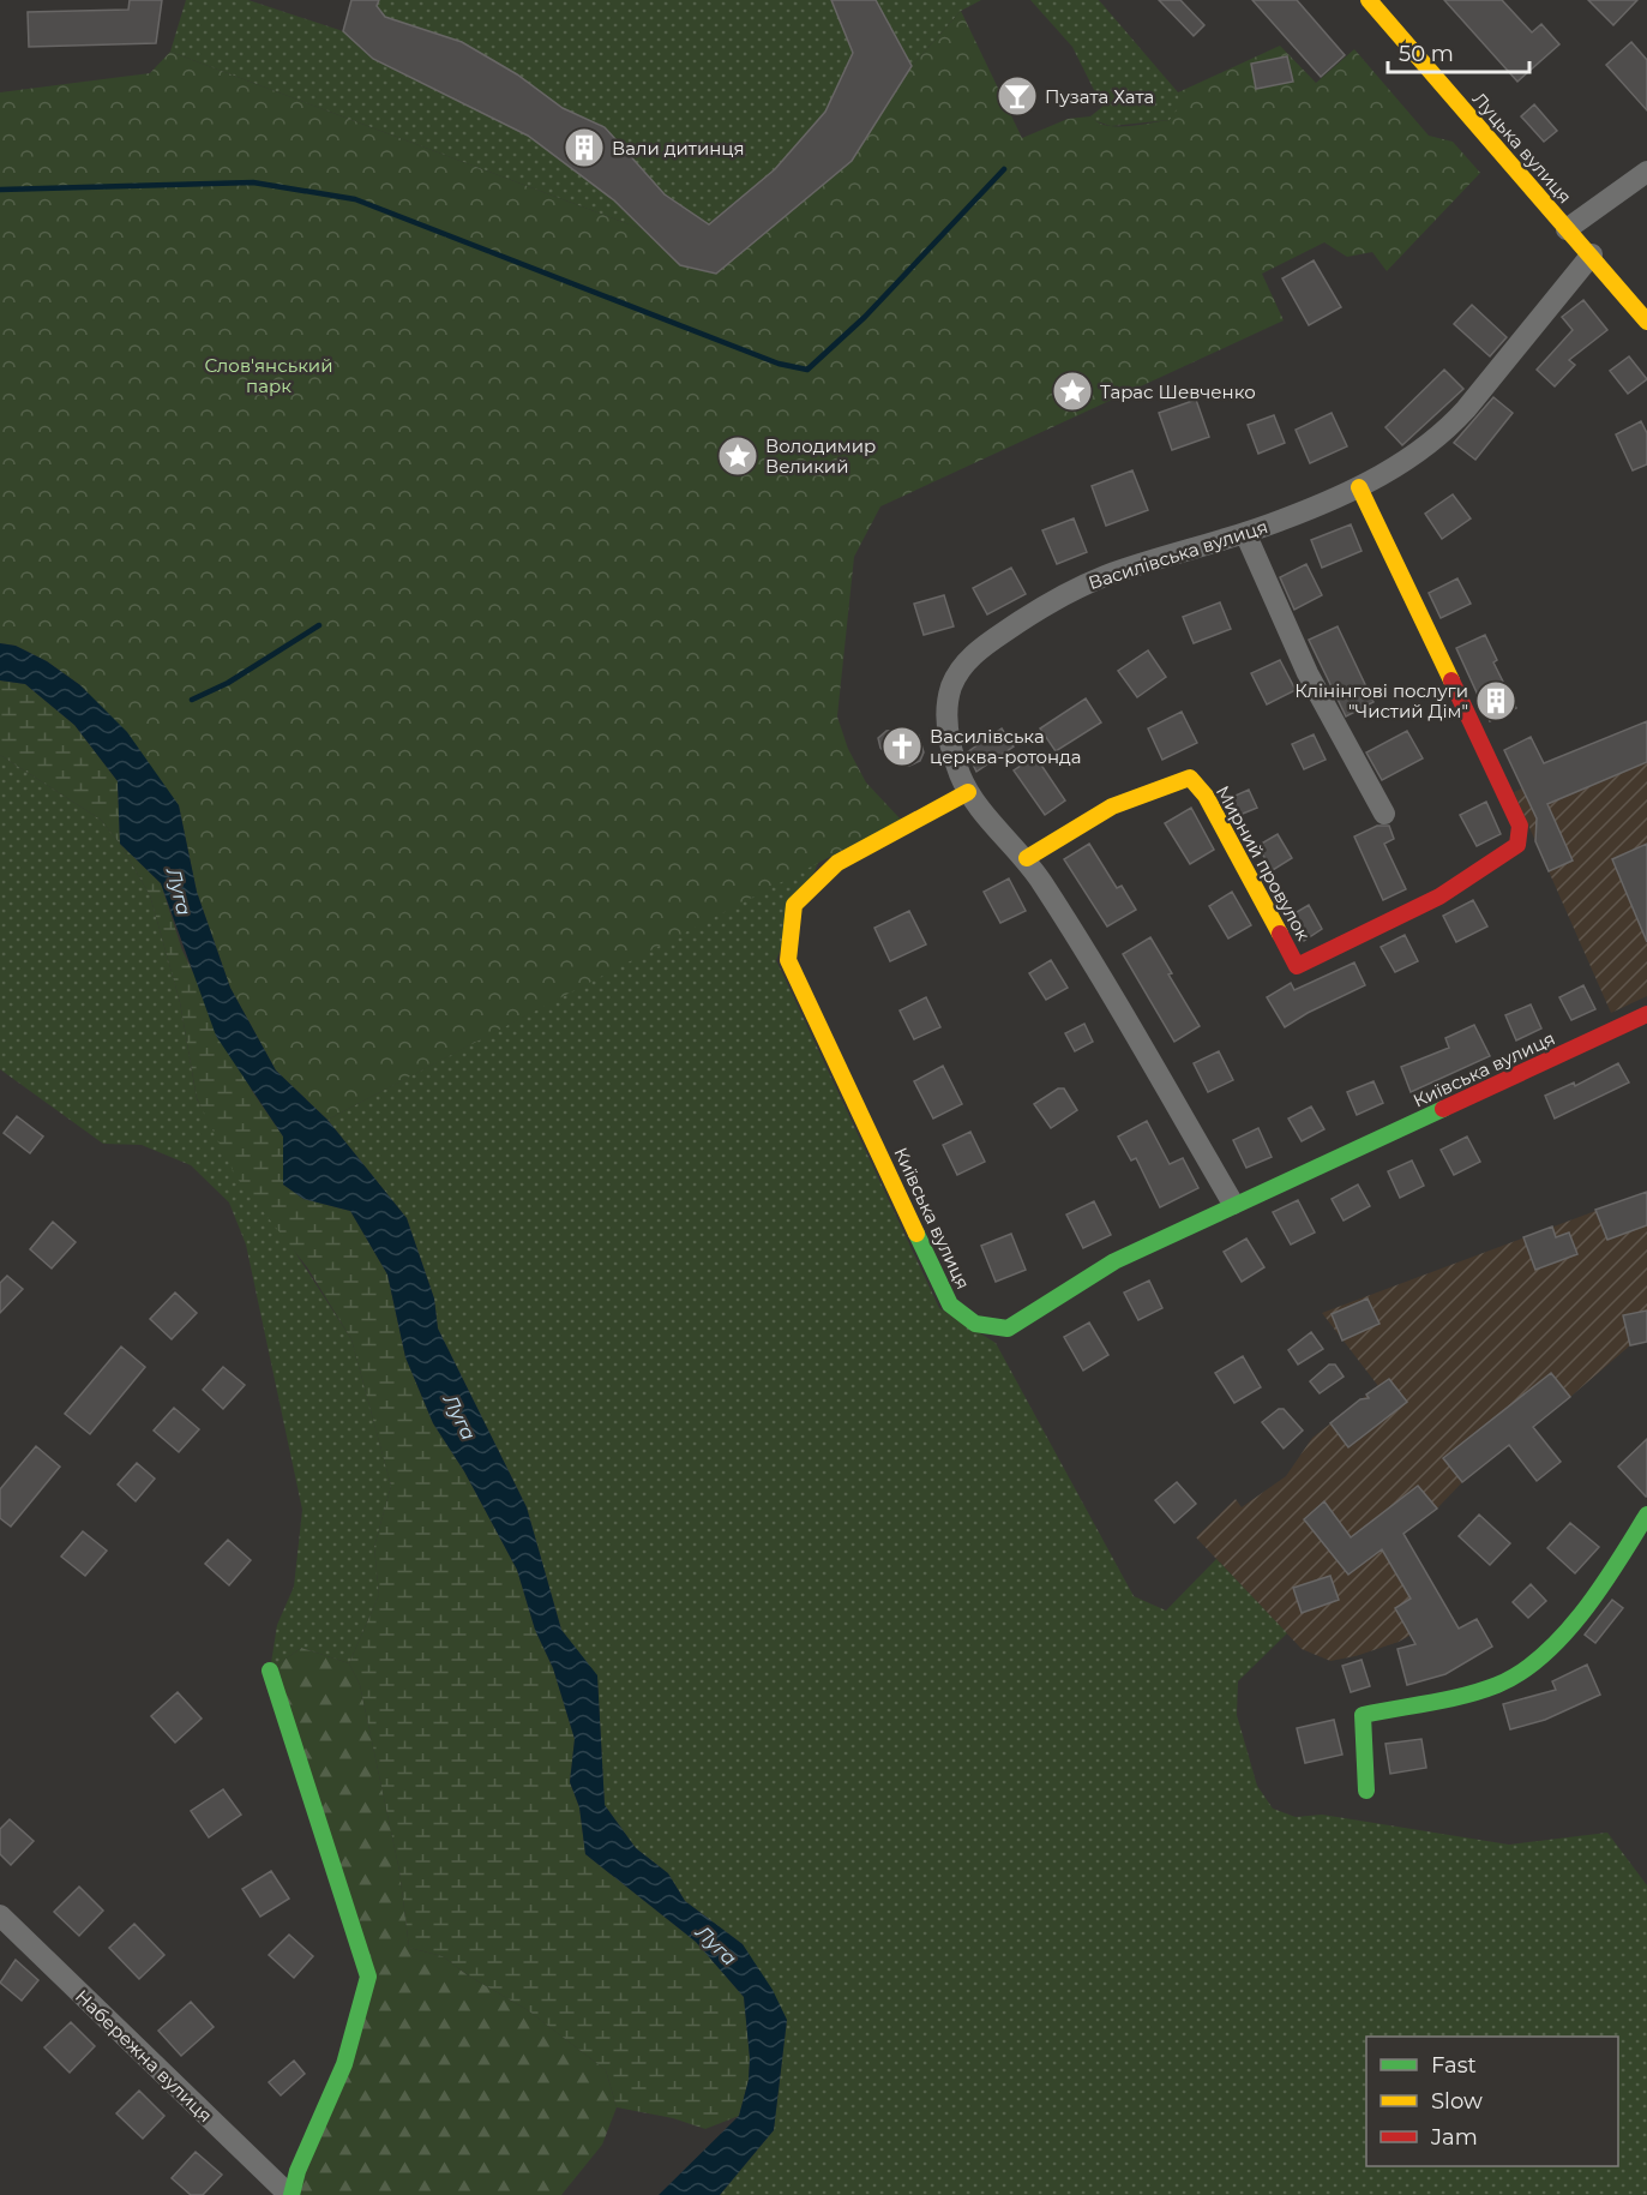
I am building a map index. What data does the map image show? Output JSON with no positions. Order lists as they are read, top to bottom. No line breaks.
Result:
{"streets":{"street":["Луцька вулиця","Василівська вулиця","Мирний провулок","Київська вулиця","Набережна вулиця"]},"crossings":[["Луцька вулиця","Василівська вулиця"],["Василівська вулиця","Мирний провулок"],["Василівська вулиця","Київська вулиця"]],"water":["Луга"],"parks":["Слов'янський парк"],"places":{"bar":["Пузата Хата"],"building":["Вали дитинця","Клінінгові послуги \"Чистий Дім\""],"place":["Тарас Шевченко","Володимир Великий"],"church":["Василівська церква-ротонда"]},"legend":["Fast","Slow","Jam"],"scale_bar":"50 m"}
